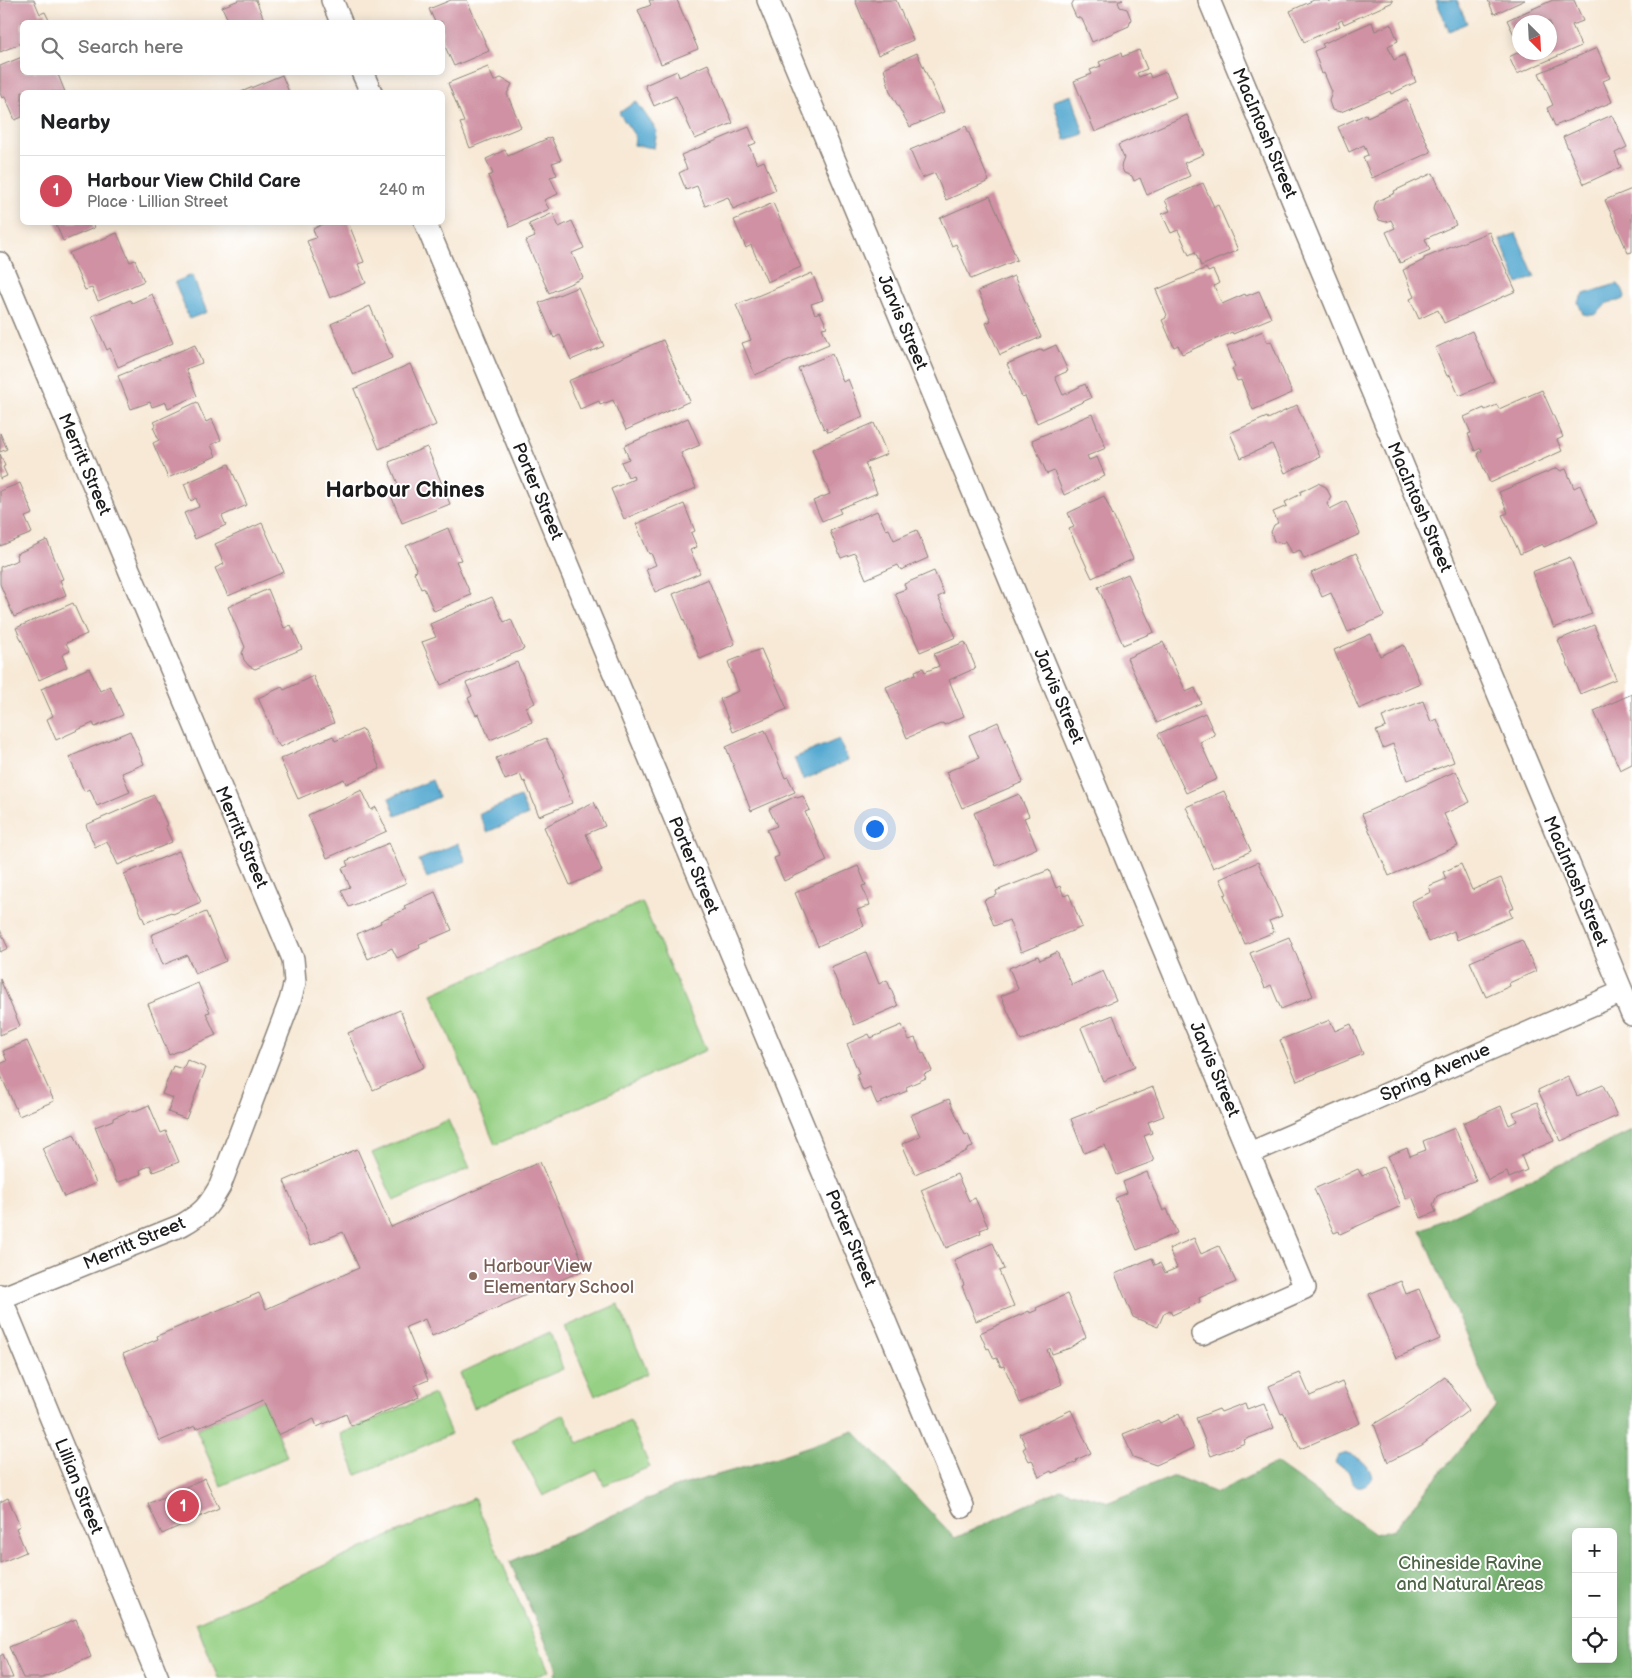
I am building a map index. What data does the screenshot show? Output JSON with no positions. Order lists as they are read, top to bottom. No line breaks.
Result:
{"streets":{"street":["MacIntosh Street","Jarvis Street","Merritt Street","Porter Street","Spring Avenue","Lillian Street"]},"crossings":[["MacIntosh Street","Spring Avenue"],["Jarvis Street","Spring Avenue"],["Merritt Street","Lillian Street"]],"districts":["Harbour Chines"],"parks":["Chineside Ravine and Natural Areas"],"places":["Harbour View Elementary School"],"north":"bottom right","page":{"search":"Search here","heading":"Nearby","list":[{"mark":"1","name":"Harbour View Child Care","note":"Place · Lillian Street","value":"240 m"}],"pins":"1","map_buttons":["+","−"]}}
